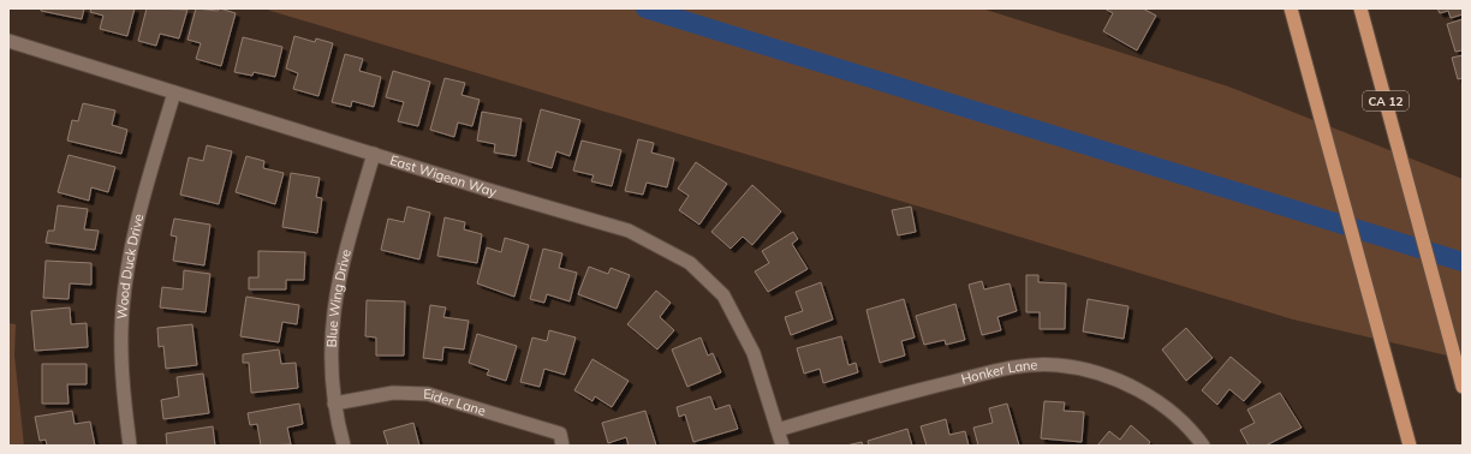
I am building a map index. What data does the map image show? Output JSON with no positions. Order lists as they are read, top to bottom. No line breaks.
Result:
{"streets":{"highway":["CA 12"],"street":["East Wigeon Way","Wood Duck Drive","Blue Wing Drive","Honker Lane","Eider Lane"]},"crossings":[["East Wigeon Way","Wood Duck Drive"],["East Wigeon Way","Blue Wing Drive"],["East Wigeon Way","Honker Lane"],["Blue Wing Drive","Eider Lane"]]}
